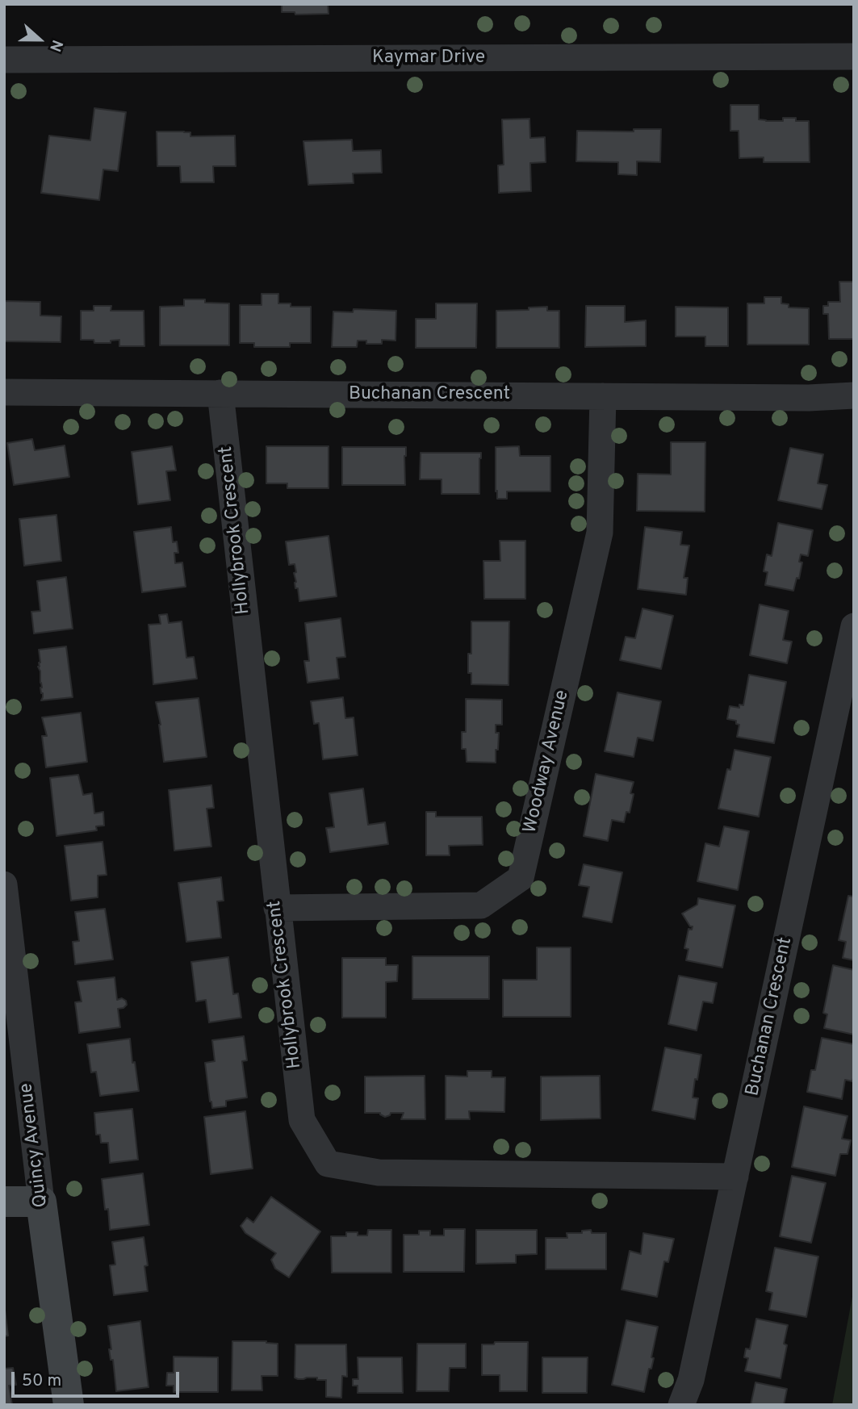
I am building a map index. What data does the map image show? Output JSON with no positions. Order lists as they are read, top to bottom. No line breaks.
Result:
{"streets":{"street":["Kaymar Drive","Buchanan Crescent","Hollybrook Crescent","Woodway Avenue","Quincy Avenue"]},"crossings":[["Buchanan Crescent","Hollybrook Crescent"],["Buchanan Crescent","Woodway Avenue"],["Hollybrook Crescent","Woodway Avenue"]],"scale_bar":"50 m","north":"right"}
